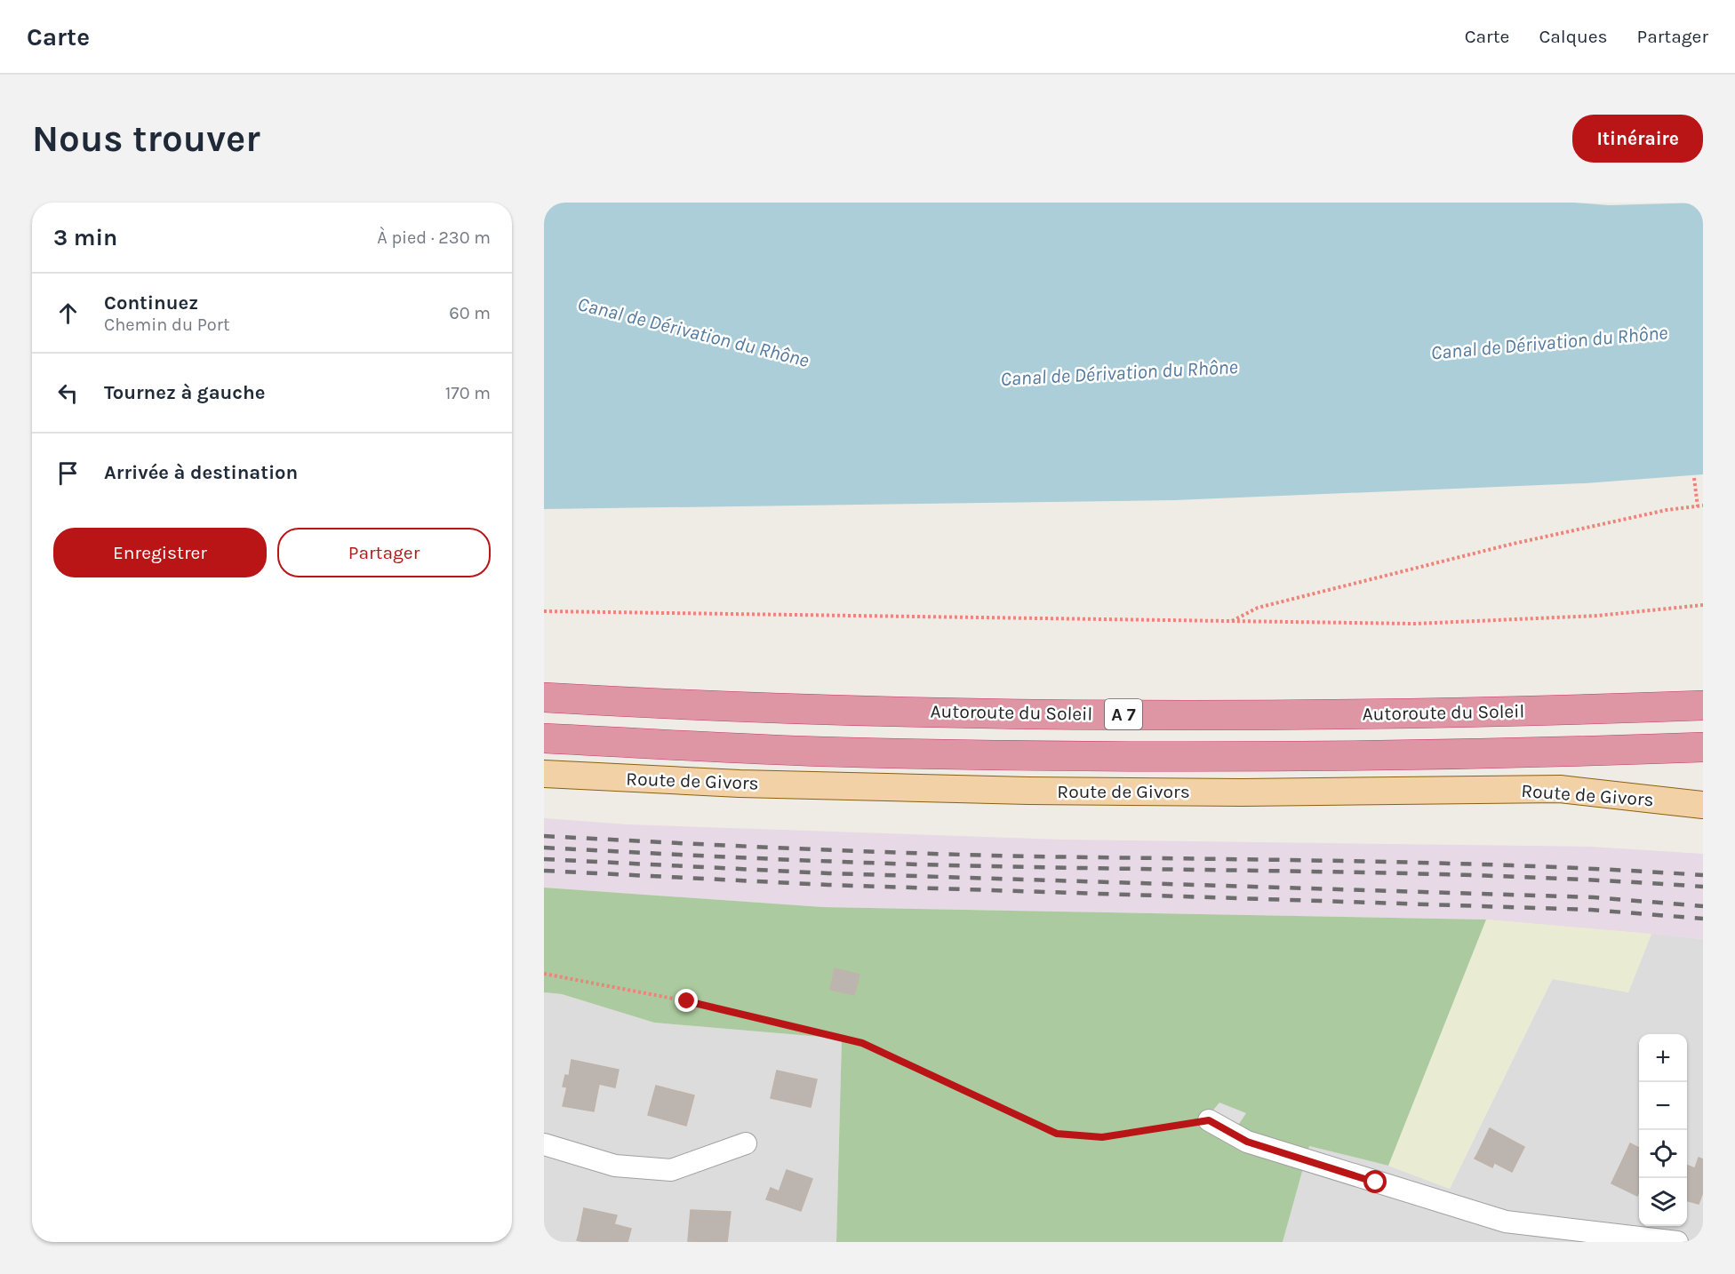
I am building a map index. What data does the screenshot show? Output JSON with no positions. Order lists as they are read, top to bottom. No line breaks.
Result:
{"streets":{"highway":["Autoroute du Soleil","A 7"],"main road":["Route de Givors"]},"water":["Canal de Dérivation du Rhône"],"page":{"header":"Carte","nav":["Carte","Calques","Partager"],"buttons":["Itinéraire",["Enregistrer","Partager"]],"title":"Nous trouver","heading":["3 min","À pied · 230 m"],"list":[["Continuez","Chemin du Port","60 m"],["Tournez à gauche","170 m"],"Arrivée à destination"],"map_buttons":["+","−"]}}
